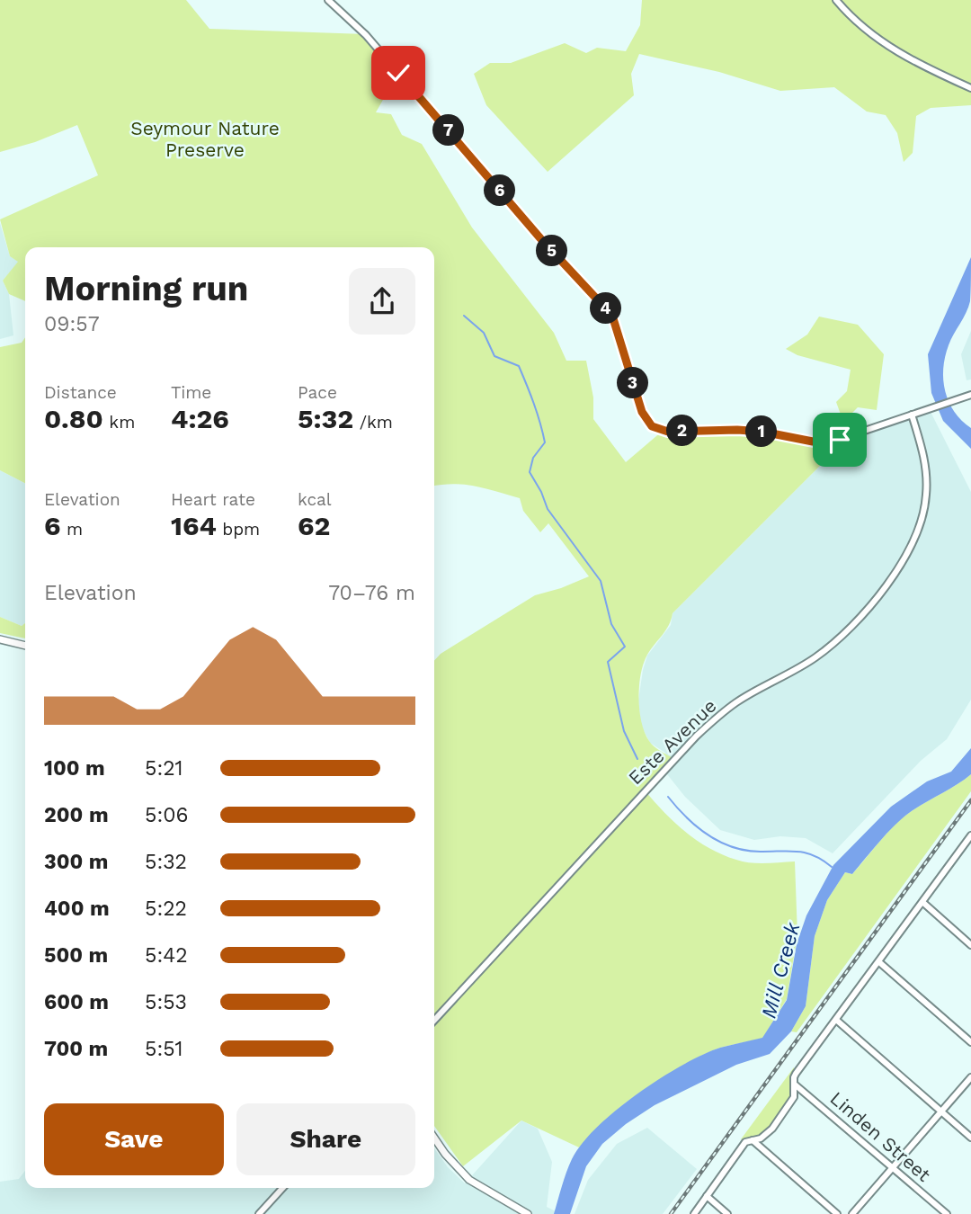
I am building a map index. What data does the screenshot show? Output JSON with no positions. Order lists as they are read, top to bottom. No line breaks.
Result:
{"streets":{"street":["Este Avenue","Linden Street"]},"water":["Mill Creek"],"parks":["Seymour Nature Preserve"],"page":{"pins":["7","6","5","4","3","2","1"],"heading":["Morning run","09:57"],"stats":[["Distance","0.80 km"],["Time","4:26"],["Pace","5:32 /km"],["Elevation","6 m"],["Heart rate","164 bpm"],["kcal","62"]],"chart":["Elevation","70–76 m"],"list":[{"name":"100 m","note":"5:21"},{"name":"200 m","note":"5:06"},{"name":"300 m","note":"5:32"},{"name":"400 m","note":"5:22"},{"name":"500 m","note":"5:42"},{"name":"600 m","note":"5:53"},{"name":"700 m","note":"5:51"}],"buttons":["Save","Share"]}}
